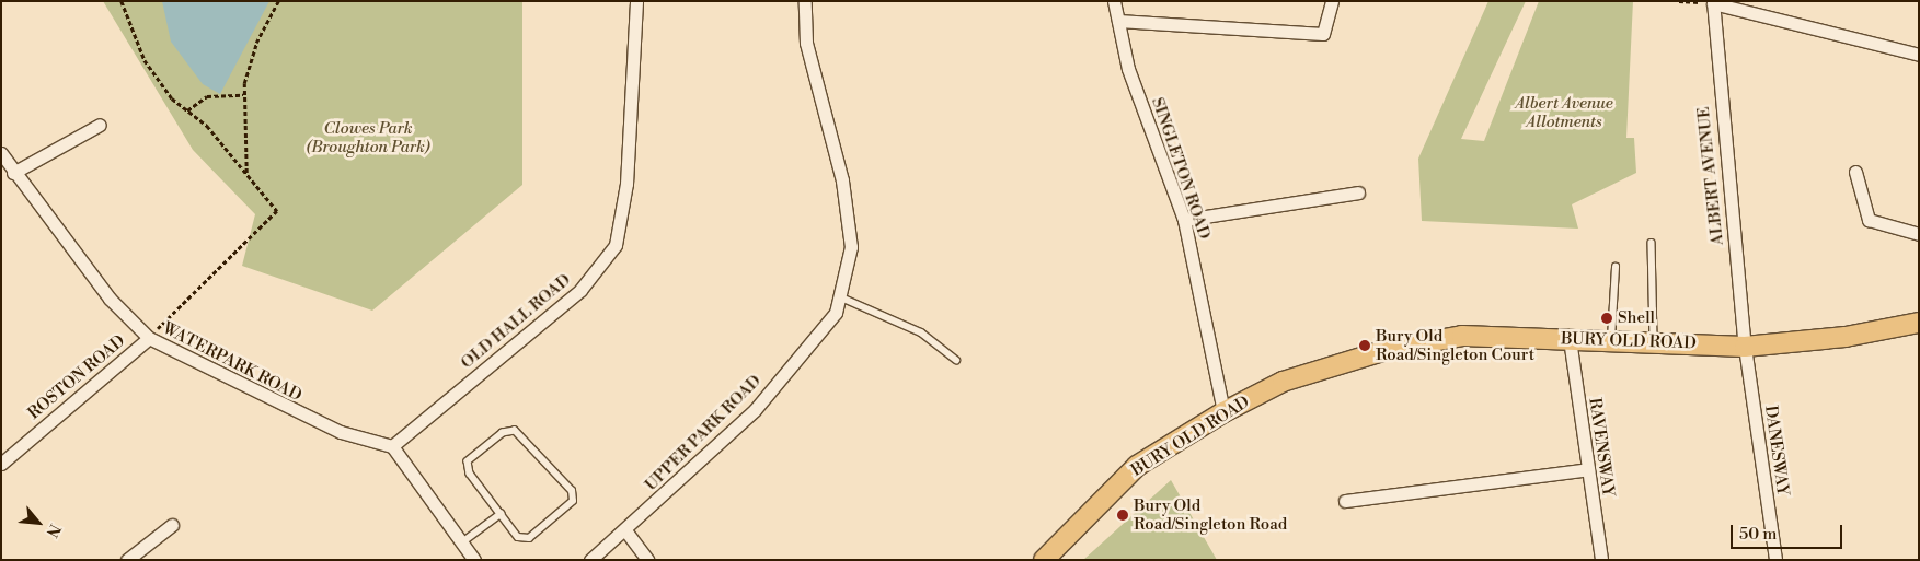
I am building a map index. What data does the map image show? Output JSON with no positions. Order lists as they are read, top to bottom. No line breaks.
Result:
{"streets":{"main road":["BURY OLD ROAD"],"street":["SINGLETON ROAD","ALBERT AVENUE","OLD HALL ROAD","WATERPARK ROAD","ROSTON ROAD","UPPER PARK ROAD","RAVENSWAY","DANESWAY"]},"crossings":[["SINGLETON ROAD","BURY OLD ROAD"],["ALBERT AVENUE","BURY OLD ROAD"],["ALBERT AVENUE","DANESWAY"],["OLD HALL ROAD","WATERPARK ROAD"],["BURY OLD ROAD","RAVENSWAY"],["BURY OLD ROAD","DANESWAY"],["WATERPARK ROAD","ROSTON ROAD"]],"parks":["Albert Avenue Allotments","Clowes Park (Broughton Park)"],"places":["Shell","Bury Old Road/Singleton Court","Bury Old Road/Singleton Road"],"scale_bar":"50 m","north":"bottom right"}
